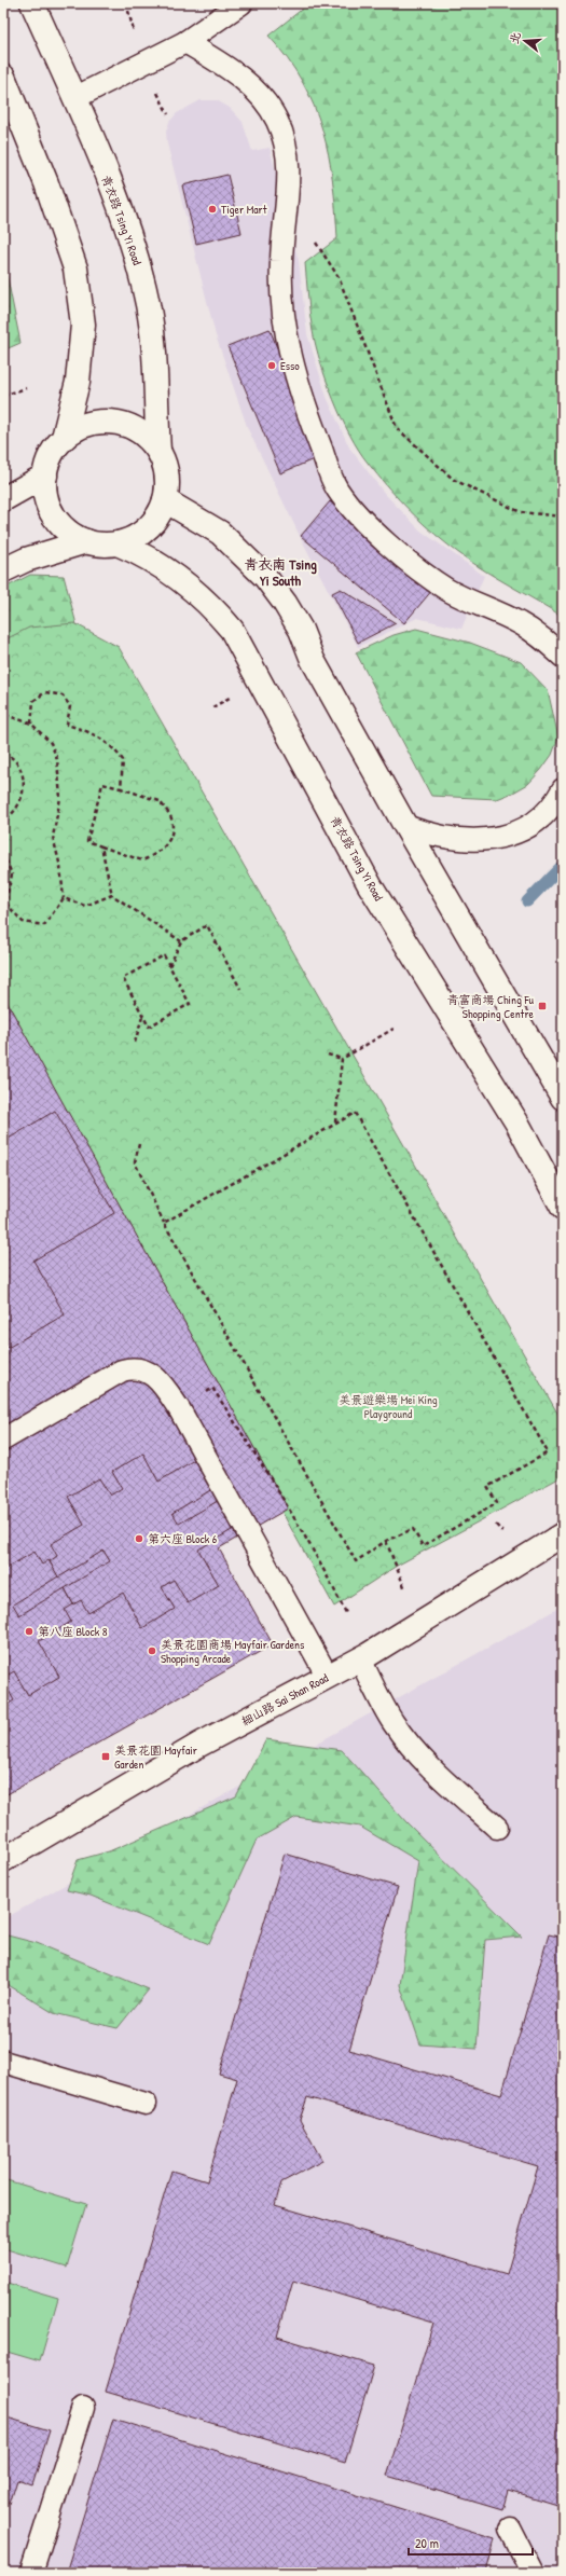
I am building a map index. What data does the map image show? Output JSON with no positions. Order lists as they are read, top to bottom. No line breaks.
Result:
{"streets":{"street":["青衣路 Tsing Yi Road","細山路 Sai Shan Road"]},"districts":["青衣南 Tsing Yi South"],"parks":["美景遊樂場 Mei King Playground"],"places":{"other":["Tiger Mart","Esso","第六座 Block 6","第八座 Block 8","美景花園商場 Mayfair Gardens Shopping Arcade"],"transit":["青富商場 Ching Fu Shopping Centre","美景花園 Mayfair Garden"]},"scale_bar":"20 m","north":"left"}
